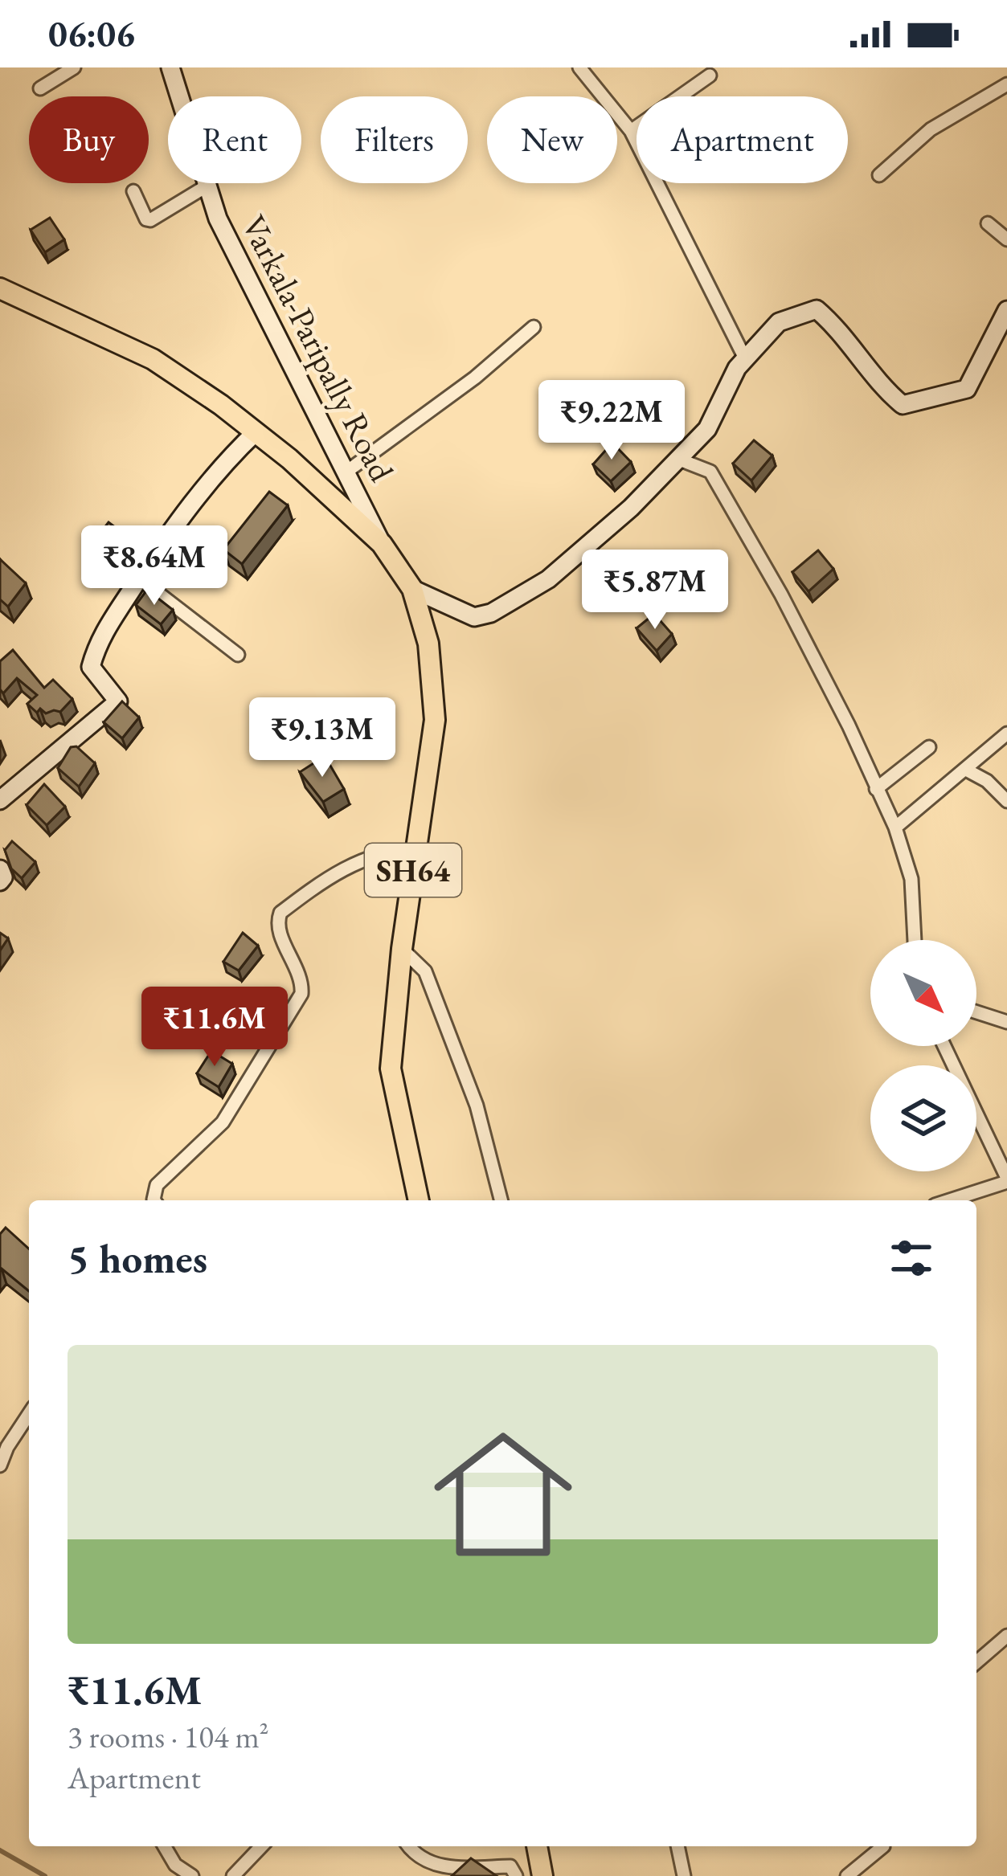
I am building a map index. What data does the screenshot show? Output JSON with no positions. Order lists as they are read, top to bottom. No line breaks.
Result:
{"streets":{"main road":["Varkala-Paripally Road","SH64"]},"crossings":[["Varkala-Paripally Road","SH64"]],"north":"bottom right","page":{"status":"06:06","chip":["Buy","Rent","Filters","New","Apartment"],"price":["₹9.22M","₹8.64M","₹5.87M","₹9.13M","₹11.6M"],"heading":"5 homes","list":[{"name":"₹11.6M","note":"3 rooms · 104 m² · Apartment"}]}}
